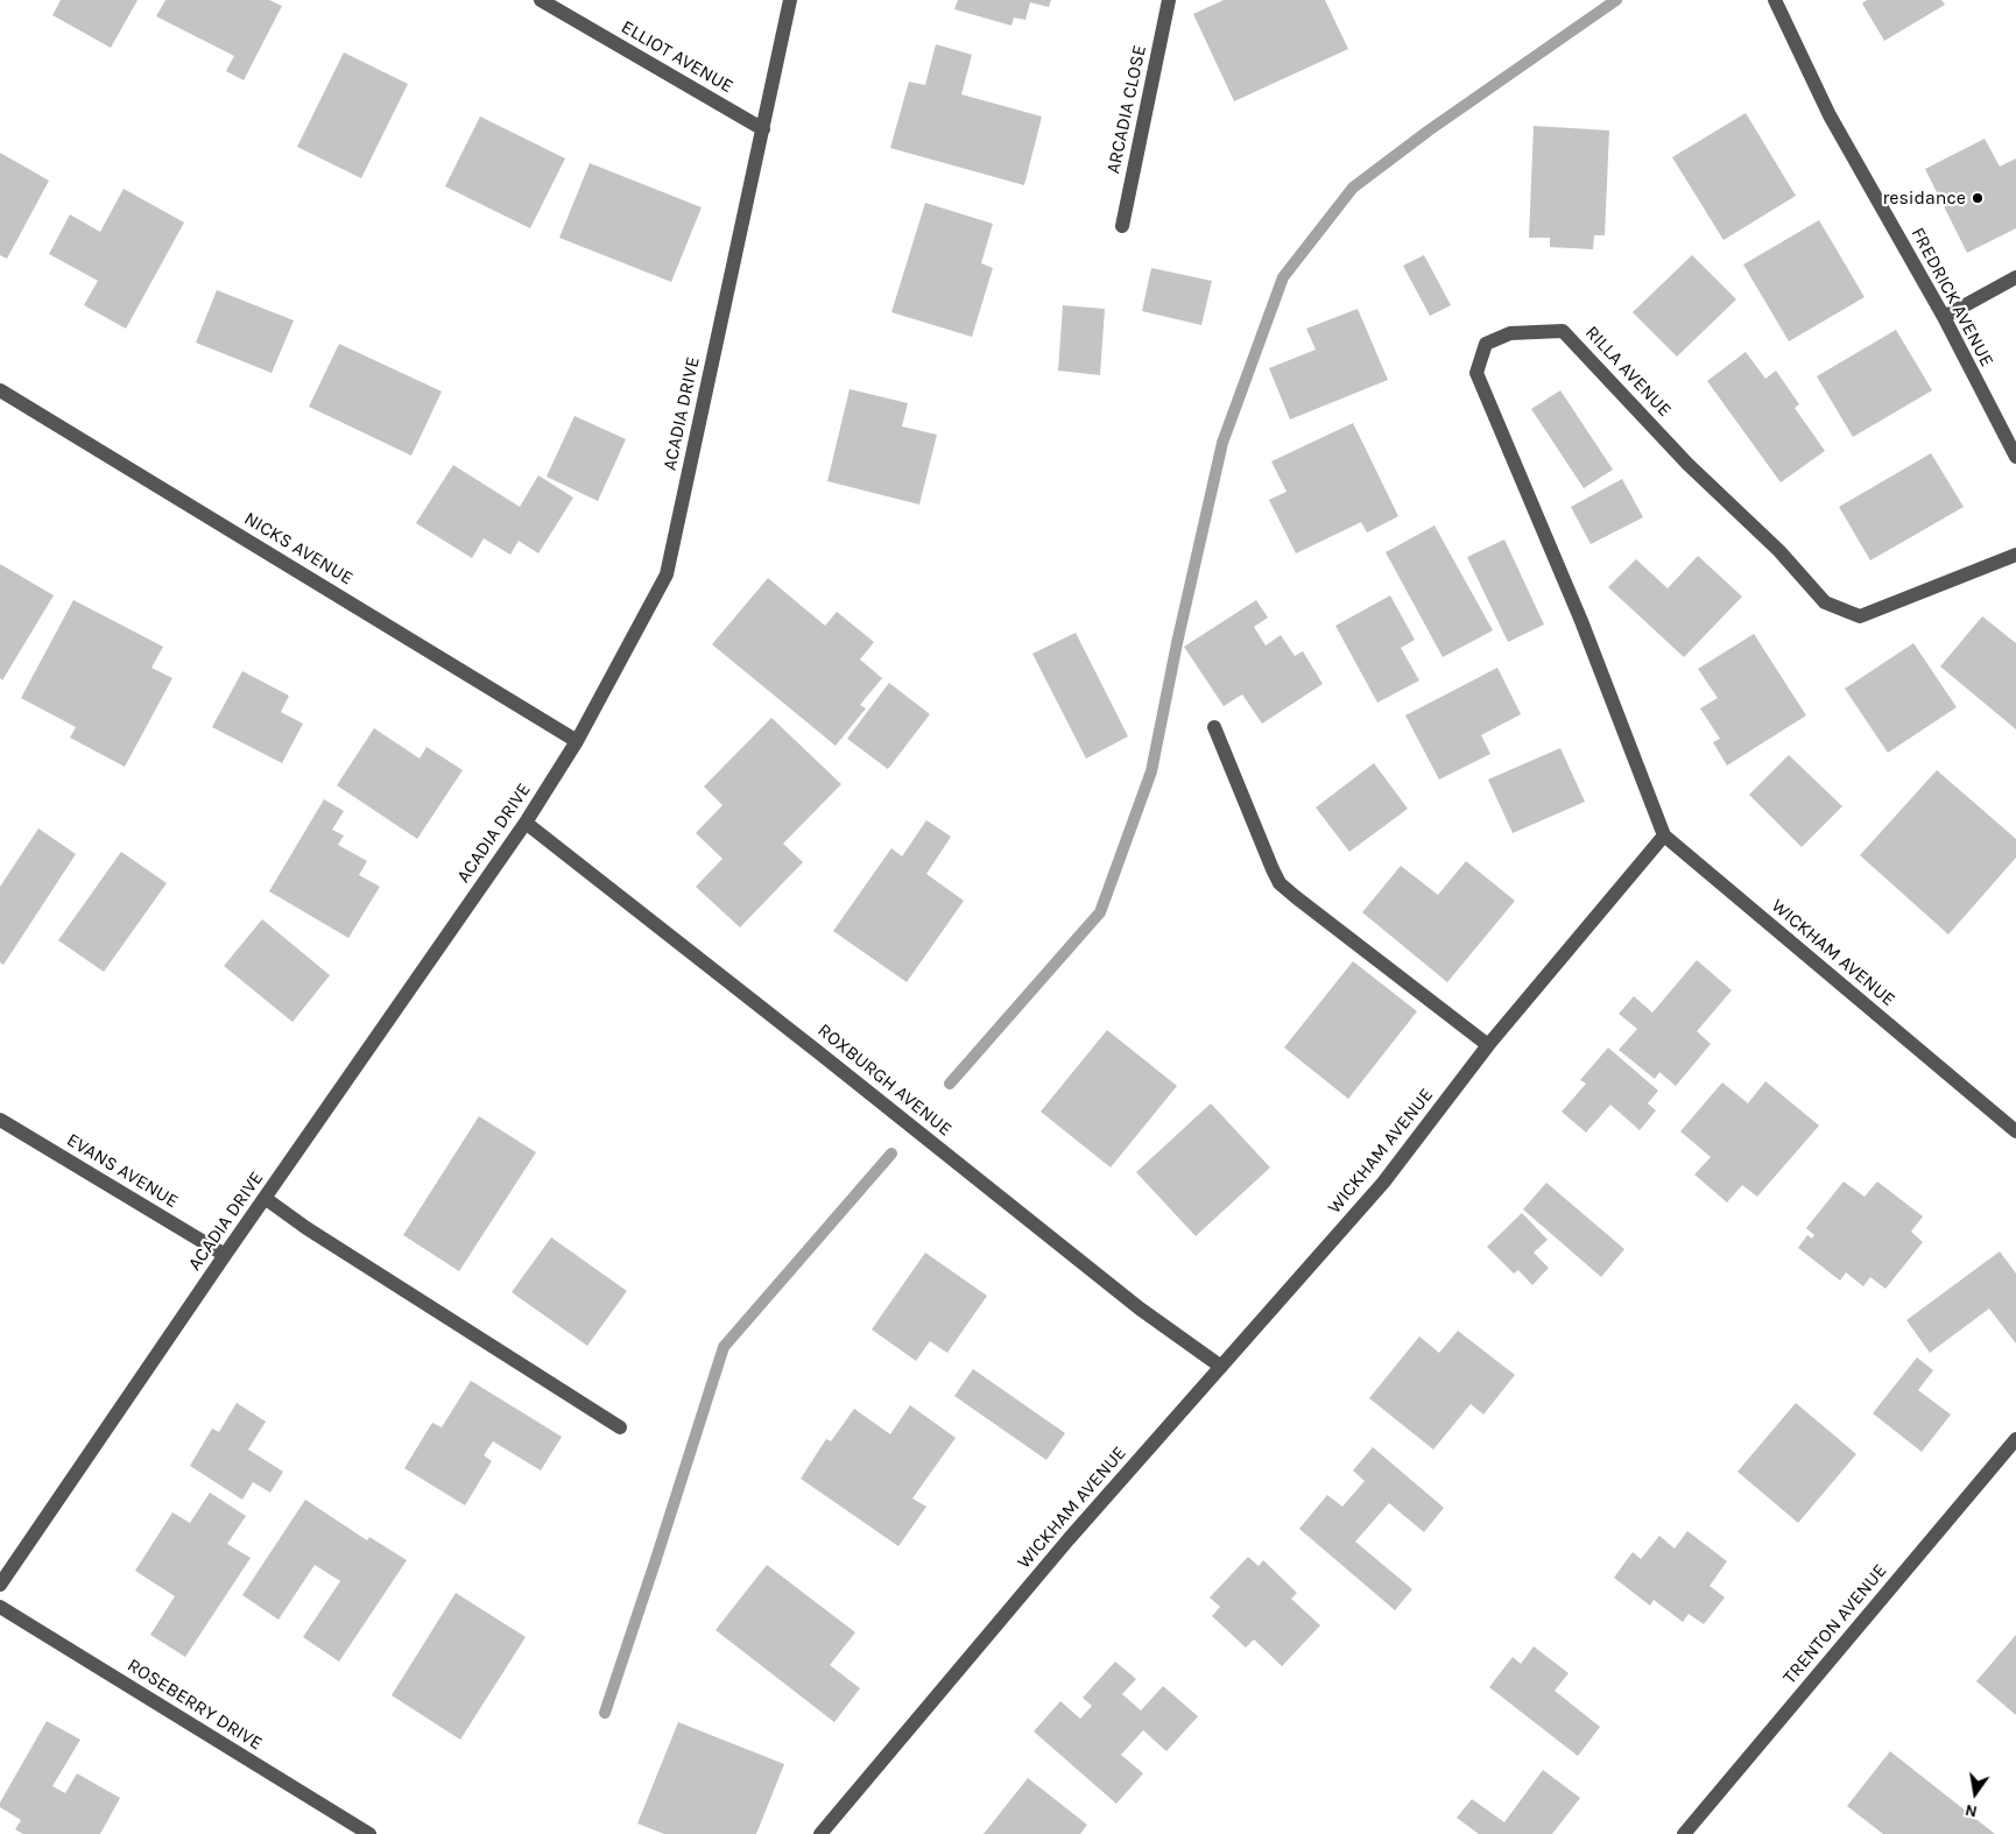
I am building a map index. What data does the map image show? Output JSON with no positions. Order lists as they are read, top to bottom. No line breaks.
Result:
{"streets":{"street":["ELLIOT AVENUE","ARCADIA CLOSE","FREDRICK AVENUE","RILLA AVENUE","ACADIA DRIVE","NICKS AVENUE","WICKHAM AVENUE","ROXBURGH AVENUE","EVANS AVENUE","TRENTON AVENUE","ROSEBERRY DRIVE"]},"crossings":[["ELLIOT AVENUE","ACADIA DRIVE"],["RILLA AVENUE","WICKHAM AVENUE"],["ACADIA DRIVE","NICKS AVENUE"],["ACADIA DRIVE","ROXBURGH AVENUE"],["ACADIA DRIVE","EVANS AVENUE"],["WICKHAM AVENUE","ROXBURGH AVENUE"]],"places":["residance"],"north":"bottom"}
